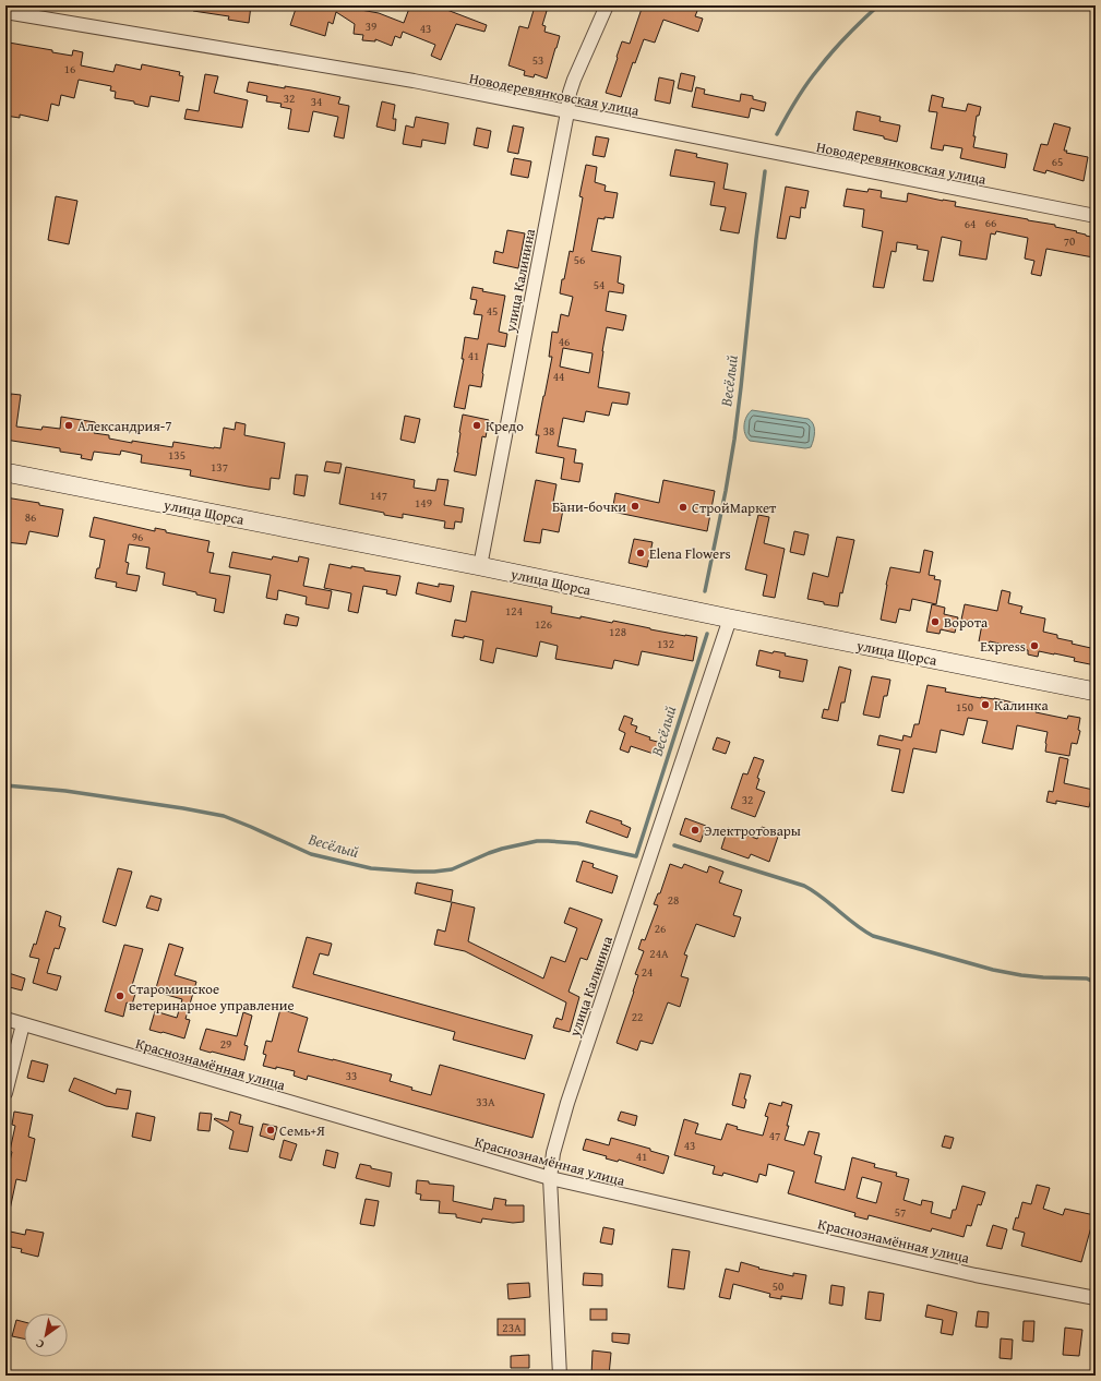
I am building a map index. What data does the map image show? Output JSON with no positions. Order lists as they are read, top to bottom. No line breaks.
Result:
{"streets":{"main road":["улица Щорса"],"street":["Новодеревянковская улица","улица Калинина","Краснознамённая улица"]},"crossings":[["Новодеревянковская улица","улица Калинина"],["улица Калинина","улица Щорса"],["улица Калинина","Краснознамённая улица"]],"water":["Весёлый"],"places":["Александрия-7","Кредо","Бани-бочки","СтройМаркет","Elena Flowers","Ворота","Express","Калинка","Электротовары","Староминское ветеринарное управление","Семь+Я"],"house_numbers":["39","43","53","16","32","34","65","66","64","70","56","54","45","46","41","44","38","135","137","147","149","86","96","124","126","128","132","150","32","28","26","24А","24","22","29","33","33А","47","43","41","57","50","23А"],"north":"bottom left"}
